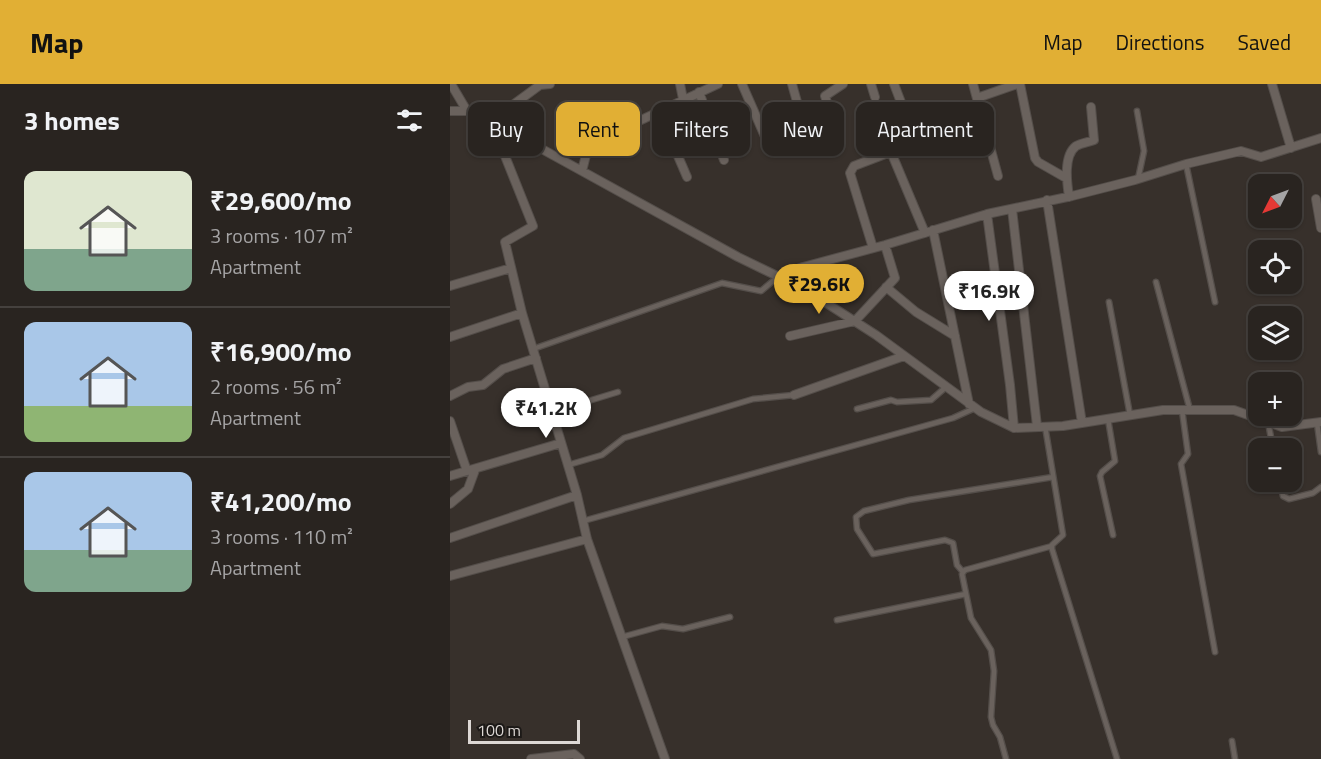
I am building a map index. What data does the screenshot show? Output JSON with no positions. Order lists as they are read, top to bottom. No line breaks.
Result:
{"scale_bar":"100 m","north":"bottom left","page":{"header":"Map","nav":["Map","Directions","Saved"],"heading":"3 homes","chip":["Buy","Rent","Filters","New","Apartment"],"list":[{"name":"₹29,600/mo","note":"3 rooms · 107 m² · Apartment"},{"name":"₹16,900/mo","note":"2 rooms · 56 m² · Apartment"},{"name":"₹41,200/mo","note":"3 rooms · 110 m² · Apartment"}],"map_buttons":["+","−"],"price":["₹29.6K","₹16.9K","₹41.2K"],"scale":"100 m"}}
